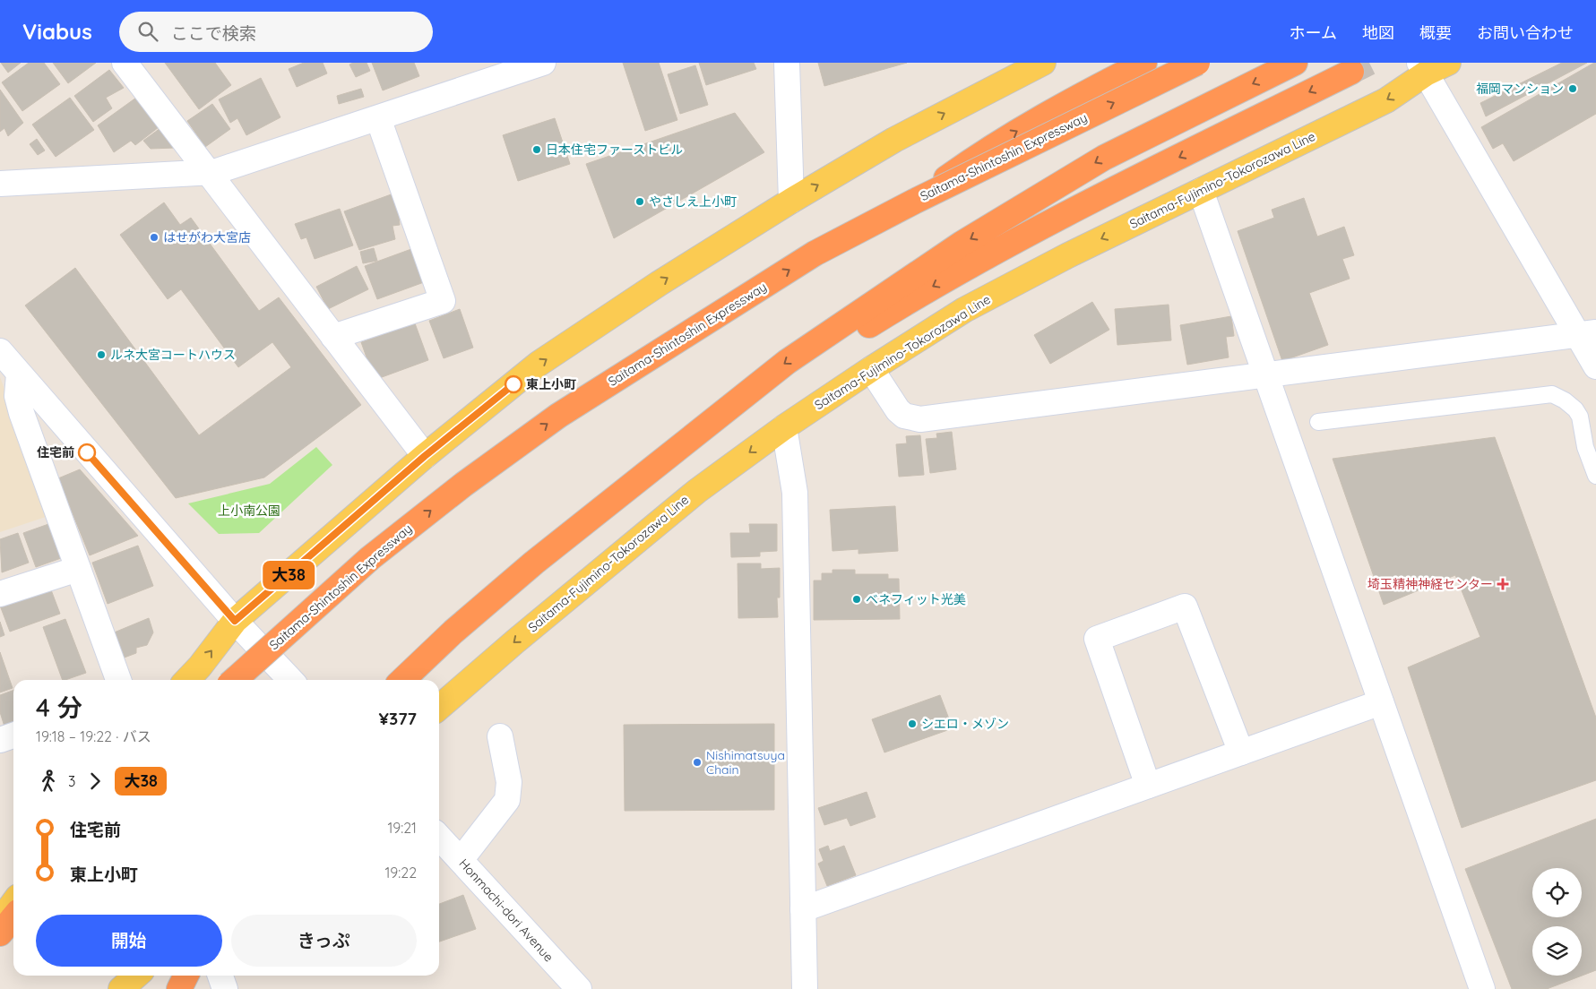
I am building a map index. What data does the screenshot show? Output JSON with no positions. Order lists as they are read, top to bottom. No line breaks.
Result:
{"streets":{"highway":["Saitama-Shintoshin Expressway"],"main road":["Saitama-Fujimino-Tokorozawa Line"],"street":["Honmachi-dori Avenue"]},"parks":["上小南公園"],"places":{"other":["福岡マンション","日本住宅ファーストビル","やさしえ上小町","はせがわ大宮店","ルネ大宮コートハウス","東上小町","住宅前","ベネフィット光美","シエロ・メゾン","Nishimatsuya Chain"],"health":["埼玉精神神経センター"]},"lines":["bus line 大38"],"page":{"header":"Viabus","search":"ここで検索","nav":["ホーム","地図","概要","お問い合わせ"],"on_map":"大38","heading":["4 分","19:18 – 19:22 · バス","¥377"],"legs":["3","大38"],"list":[{"name":"住宅前","value":"19:21"},{"name":"東上小町","value":"19:22"}],"buttons":["開始","きっぷ"]}}
